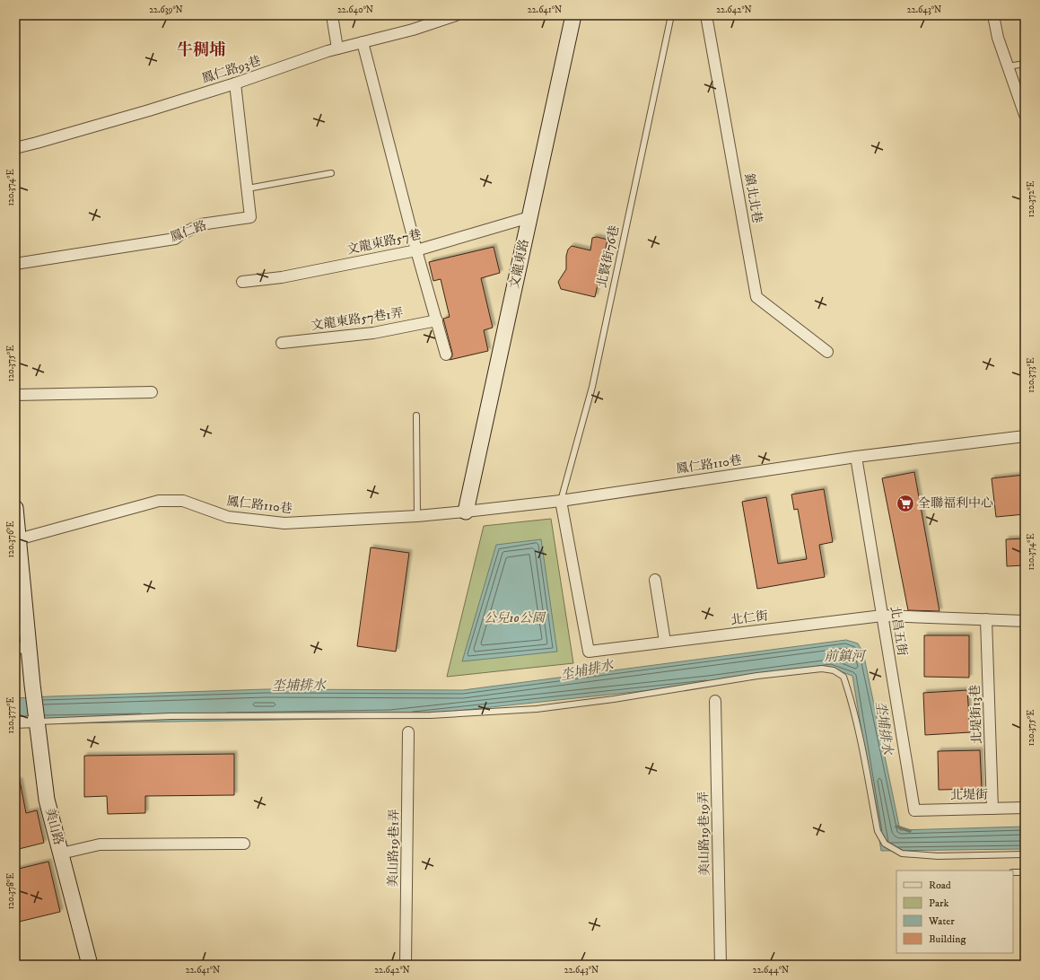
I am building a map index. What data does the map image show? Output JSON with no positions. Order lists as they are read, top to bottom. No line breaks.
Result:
{"streets":{"street":["鳳仁路93巷","鎮北北巷","鳳仁路","文龍東路57巷","文龍東路","文龍東路57巷1弄","鳳仁路110巷","北仁街","北昌五街","北堤街13巷","北堤街","美山路","美山路19巷19弄","美山路19巷1弄"],"lane":["北賢街76巷"]},"crossings":[["鳳仁路93巷","鳳仁路"],["文龍東路57巷","文龍東路"],["北賢街76巷","鳳仁路110巷"],["北賢街76巷","北仁街"],["文龍東路","鳳仁路110巷"],["鳳仁路110巷","北仁街"],["鳳仁路110巷","北昌五街"],["北仁街","北昌五街"],["北仁街","北堤街13巷"],["北昌五街","北堤街"],["北堤街13巷","北堤街"]],"districts":["牛稠埔"],"water":["前鎮河","坔埔排水"],"parks":["公兒10公園"],"places":{"supermarket":["全聯福利中心"]},"legend":["Road","Park","Water","Building"],"coordinates":["22.639°N","22.640°N","22.641°N","22.642°N","22.643°N","120.374°E","120.372°E","120.375°E","120.373°E","120.376°E","120.377°E","120.378°E","22.644°N"]}
